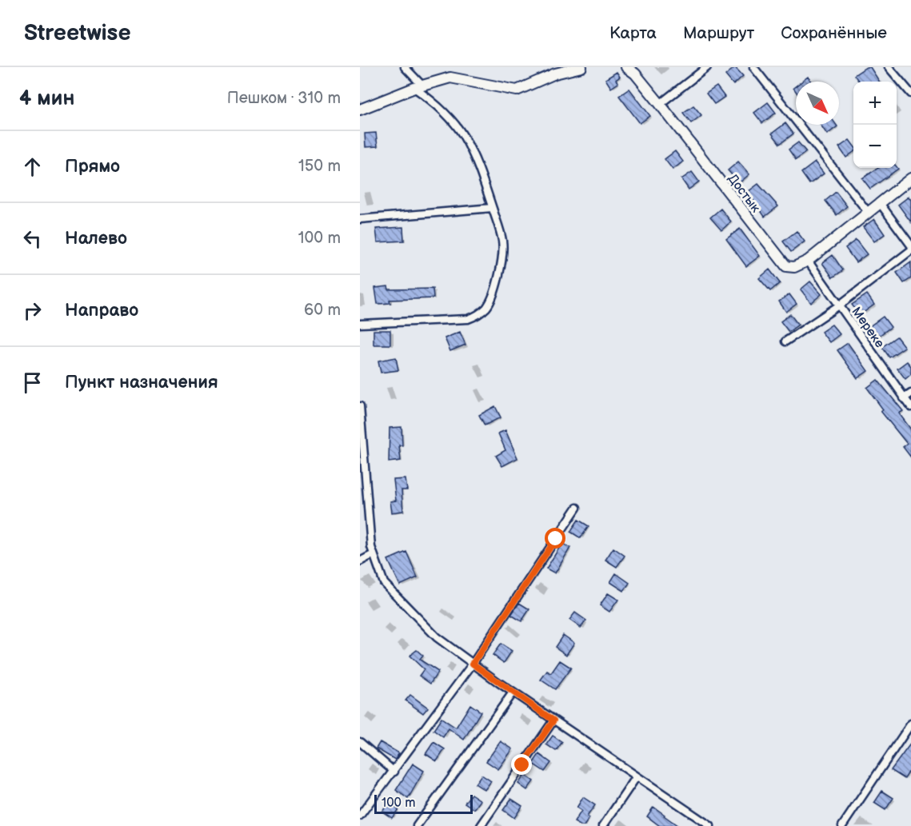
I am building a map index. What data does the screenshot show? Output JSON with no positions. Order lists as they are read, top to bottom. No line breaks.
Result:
{"streets":{"street":["Достык","Мереке"]},"crossings":[["Достык","Мереке"]],"scale_bar":"100 m","north":"bottom right","page":{"header":"Streetwise","nav":["Карта","Маршрут","Сохранённые"],"heading":["4 мин","Пешком · 310 m"],"map_buttons":["+","−"],"list":[["Прямо","150 m"],["Налево","100 m"],["Направо","60 m"],"Пункт назначения"],"scale":"100 m"}}
